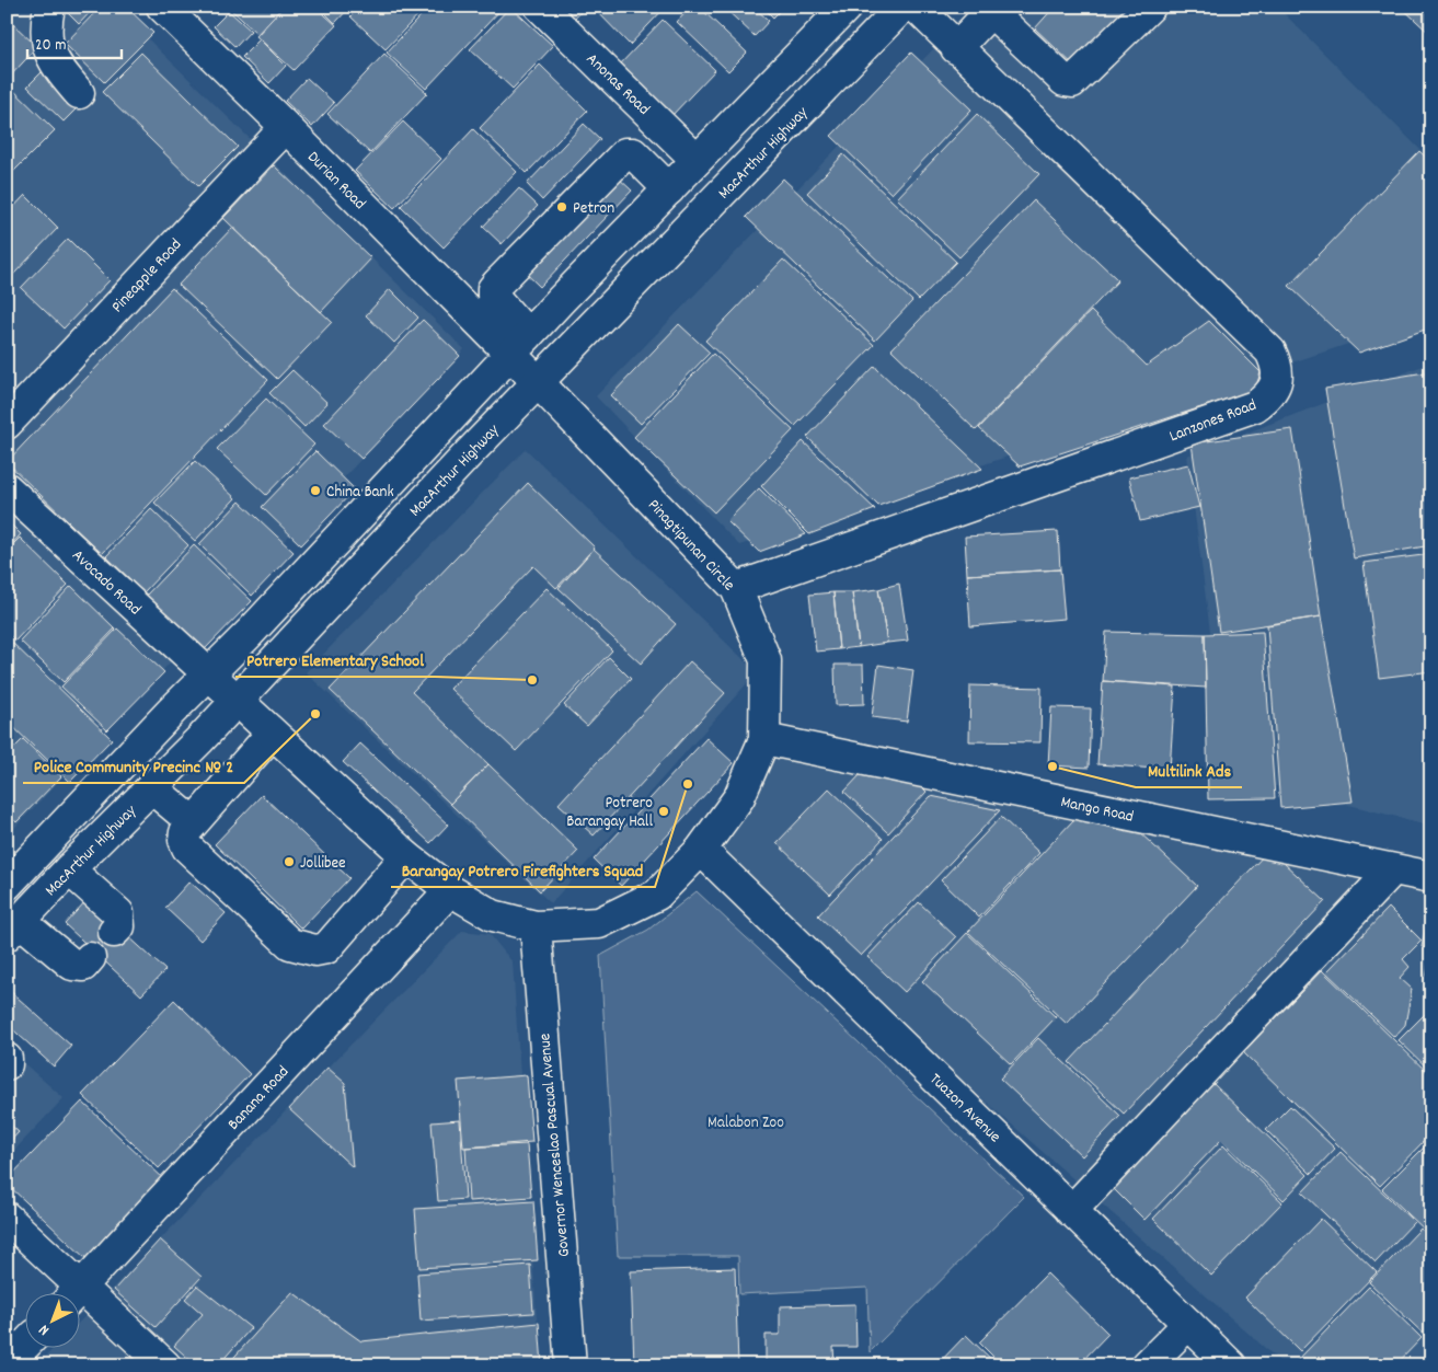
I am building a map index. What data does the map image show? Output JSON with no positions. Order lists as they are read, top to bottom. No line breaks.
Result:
{"streets":{"main road":["Anonas Road","MacArthur Highway","Durian Road","Pineapple Road","Lanzones Road","Pinagtipunan Circle","Avocado Road","Mango Road","Banana Road","Tuazon Avenue","Governor Wenceslao Pascual Avenue"]},"crossings":[["Anonas Road","MacArthur Highway"],["MacArthur Highway","Durian Road"],["MacArthur Highway","Pinagtipunan Circle"],["MacArthur Highway","Avocado Road"],["Durian Road","Pineapple Road"],["Durian Road","Pinagtipunan Circle"],["Lanzones Road","Pinagtipunan Circle"],["Pinagtipunan Circle","Avocado Road"],["Pinagtipunan Circle","Mango Road"],["Pinagtipunan Circle","Banana Road"],["Pinagtipunan Circle","Tuazon Avenue"],["Pinagtipunan Circle","Governor Wenceslao Pascual Avenue"]],"parks":["Malabon Zoo"],"places":["Petron","China Bank","Potrero Elementary School","Police Community Precinc № 2","Multilink Ads","Barangay Potrero Firefighters Squad","Potrero Barangay Hall","Jollibee"],"scale_bar":"20 m","north":"bottom left"}
